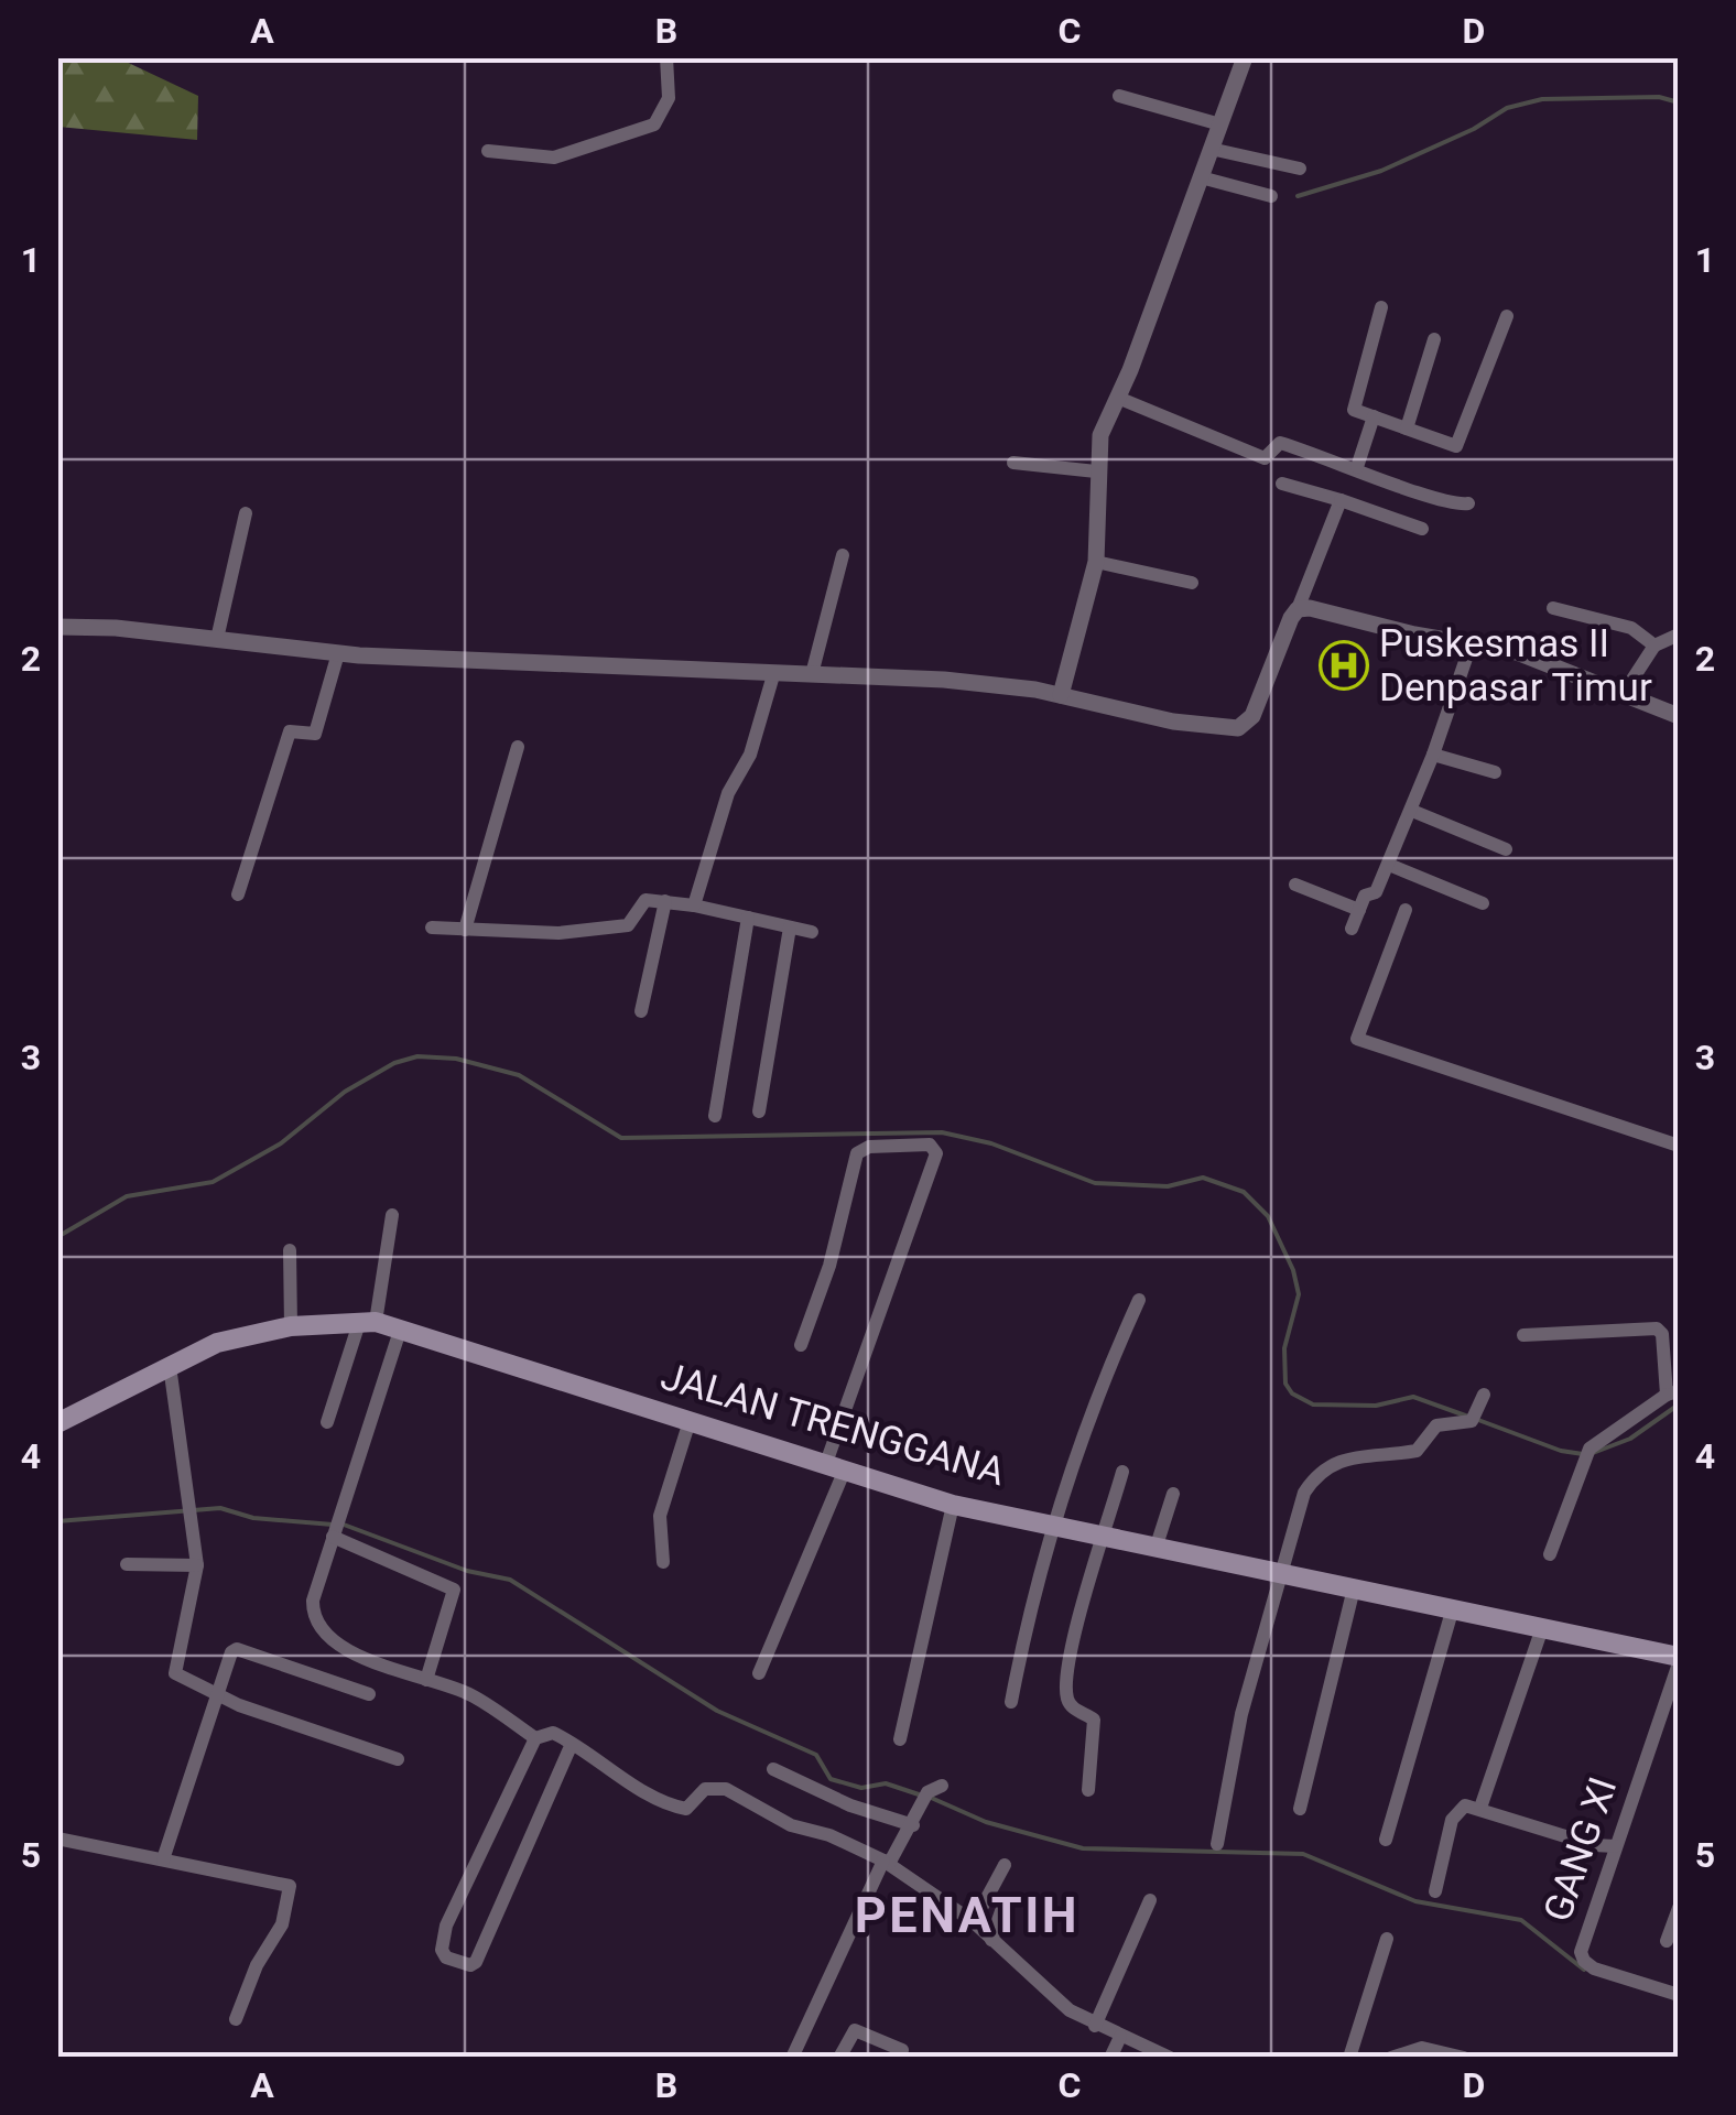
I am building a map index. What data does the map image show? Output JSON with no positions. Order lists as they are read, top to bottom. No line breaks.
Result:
{"streets":{"main road":["JALAN TRENGGANA"],"street":["GANG XI"]},"crossings":[["JALAN TRENGGANA","GANG XI"]],"districts":["PENATIH"],"places":{"hospital":["Puskesmas II Denpasar Timur"]},"grid":{"columns":["A","B","C","D"],"rows":["1","2","3","4","5"]}}
